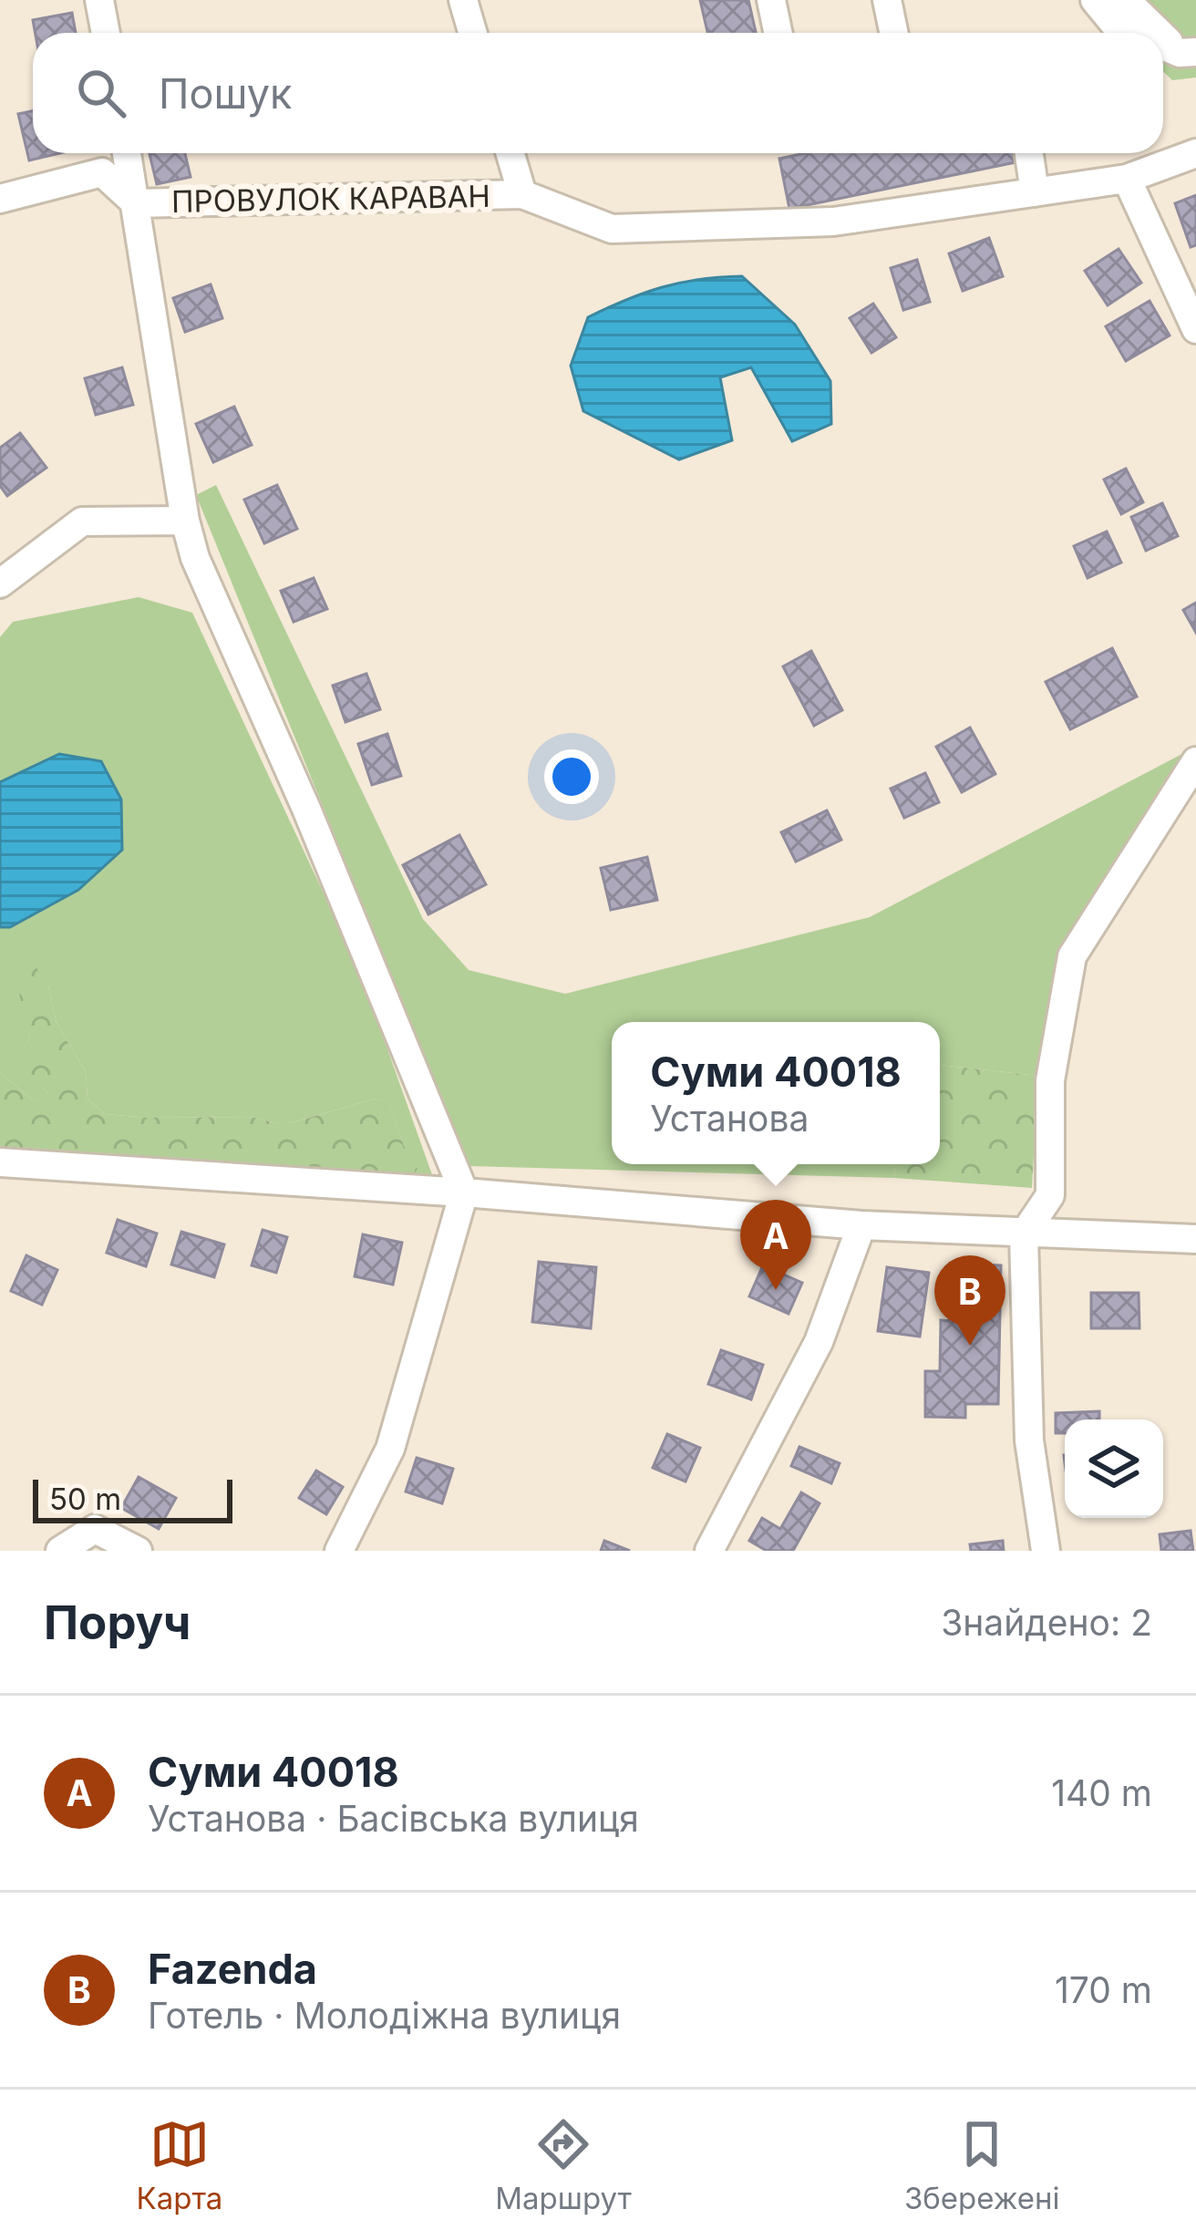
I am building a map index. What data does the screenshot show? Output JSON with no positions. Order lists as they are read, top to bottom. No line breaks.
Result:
{"streets":{"street":["ПРОВУЛОК КАРАВАН"]},"scale_bar":"50 m","page":{"search":"Пошук","popup":["Суми 40018","Установа"],"pins":["A","B"],"scale":"50 m","heading":["Поруч","Знайдено: 2"],"list":[{"mark":"A","name":"Суми 40018","note":"Установа · Басівська вулиця","value":"140 m"},{"mark":"B","name":"Fazenda","note":"Готель · Молодіжна вулиця","value":"170 m"}],"nav":["Карта","Маршрут","Збережені"]}}
